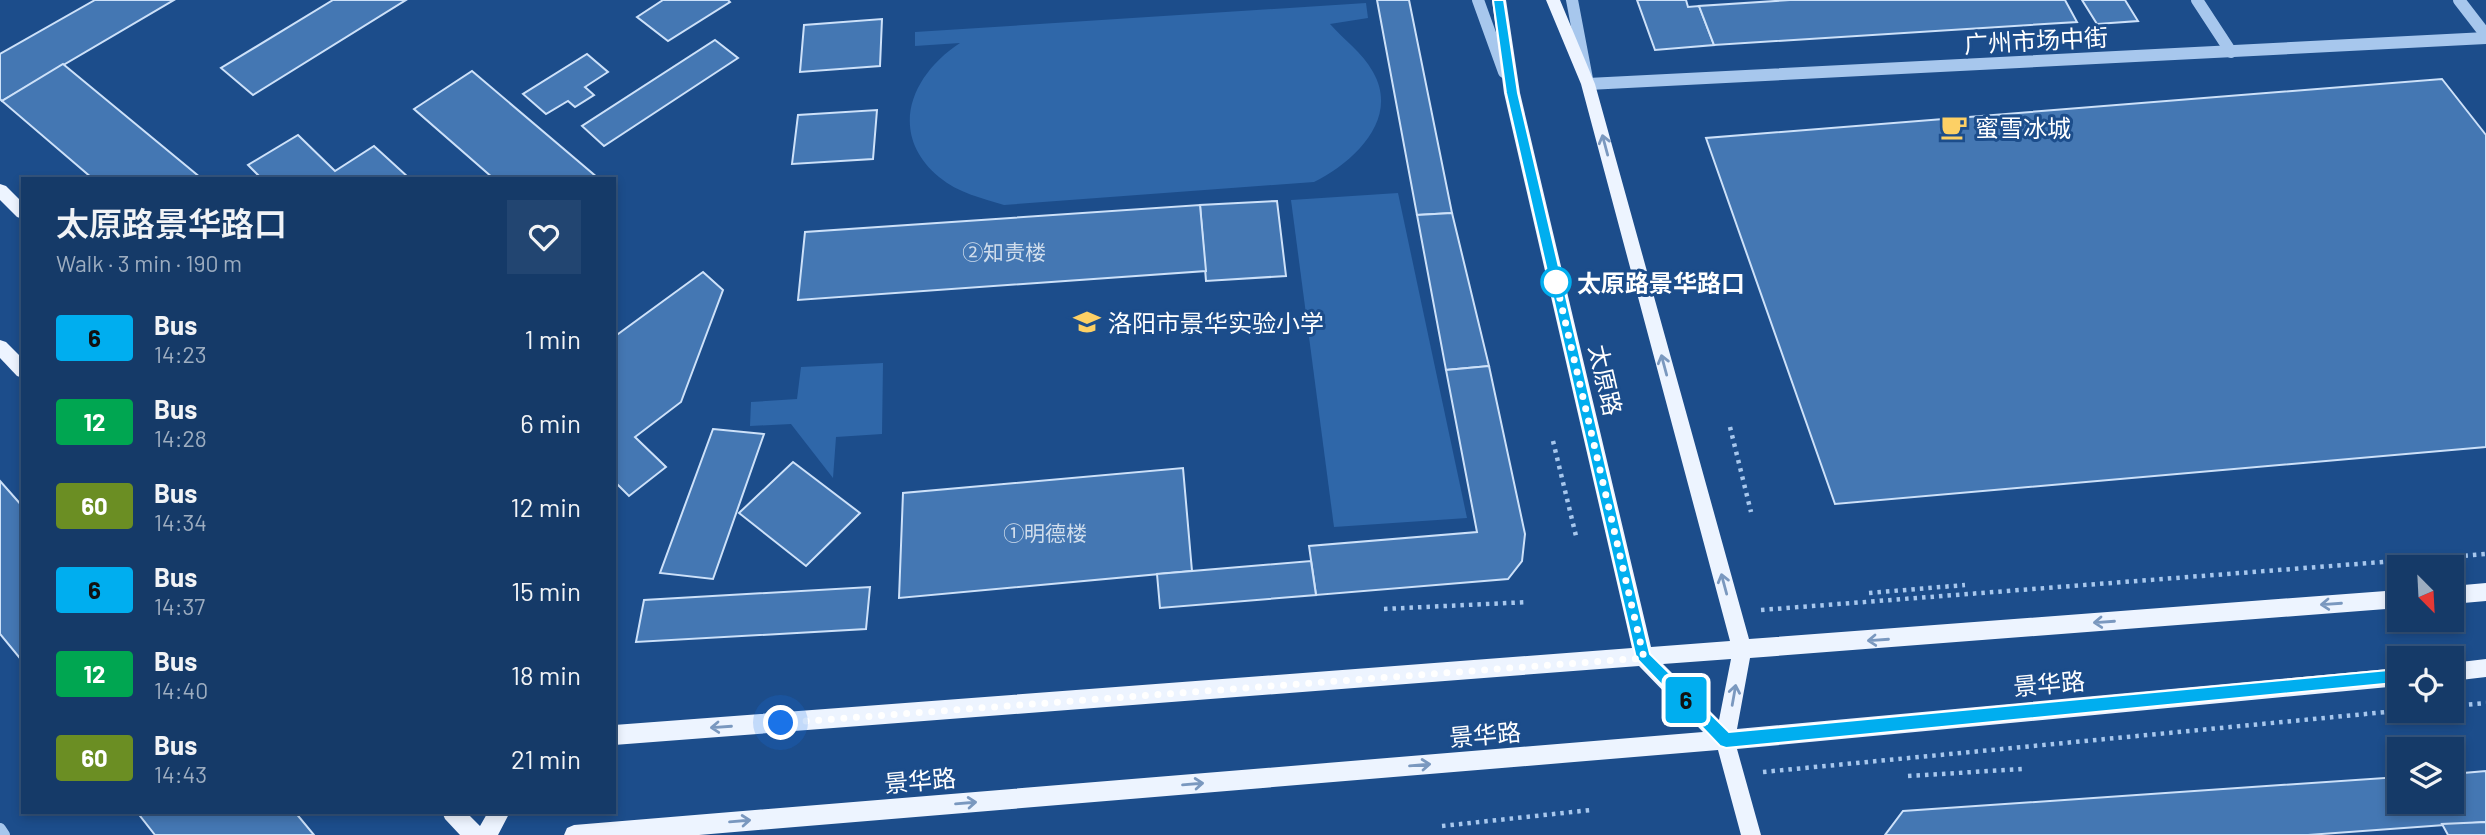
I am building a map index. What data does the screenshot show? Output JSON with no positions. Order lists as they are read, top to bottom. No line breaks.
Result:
{"streets":{"main road":["太原路","景华路"],"street":["广州市场中街"]},"places":{"cafe":["蜜雪冰城"],"other":["太原路景华路口"],"school or university":["洛阳市景华实验小学"]},"lines":["bus line 6"],"house_numbers":["②知责楼","①明德楼"],"north":"bottom right","page":{"on_map":"6","heading":["太原路景华路口","Walk · 3 min · 190 m"],"list":[{"mark":"6","name":"Bus","note":"14:23","value":"1 min"},{"mark":"12","name":"Bus","note":"14:28","value":"6 min"},{"mark":"60","name":"Bus","note":"14:34","value":"12 min"},{"mark":"6","name":"Bus","note":"14:37","value":"15 min"},{"mark":"12","name":"Bus","note":"14:40","value":"18 min"},{"mark":"60","name":"Bus","note":"14:43","value":"21 min"}]}}
